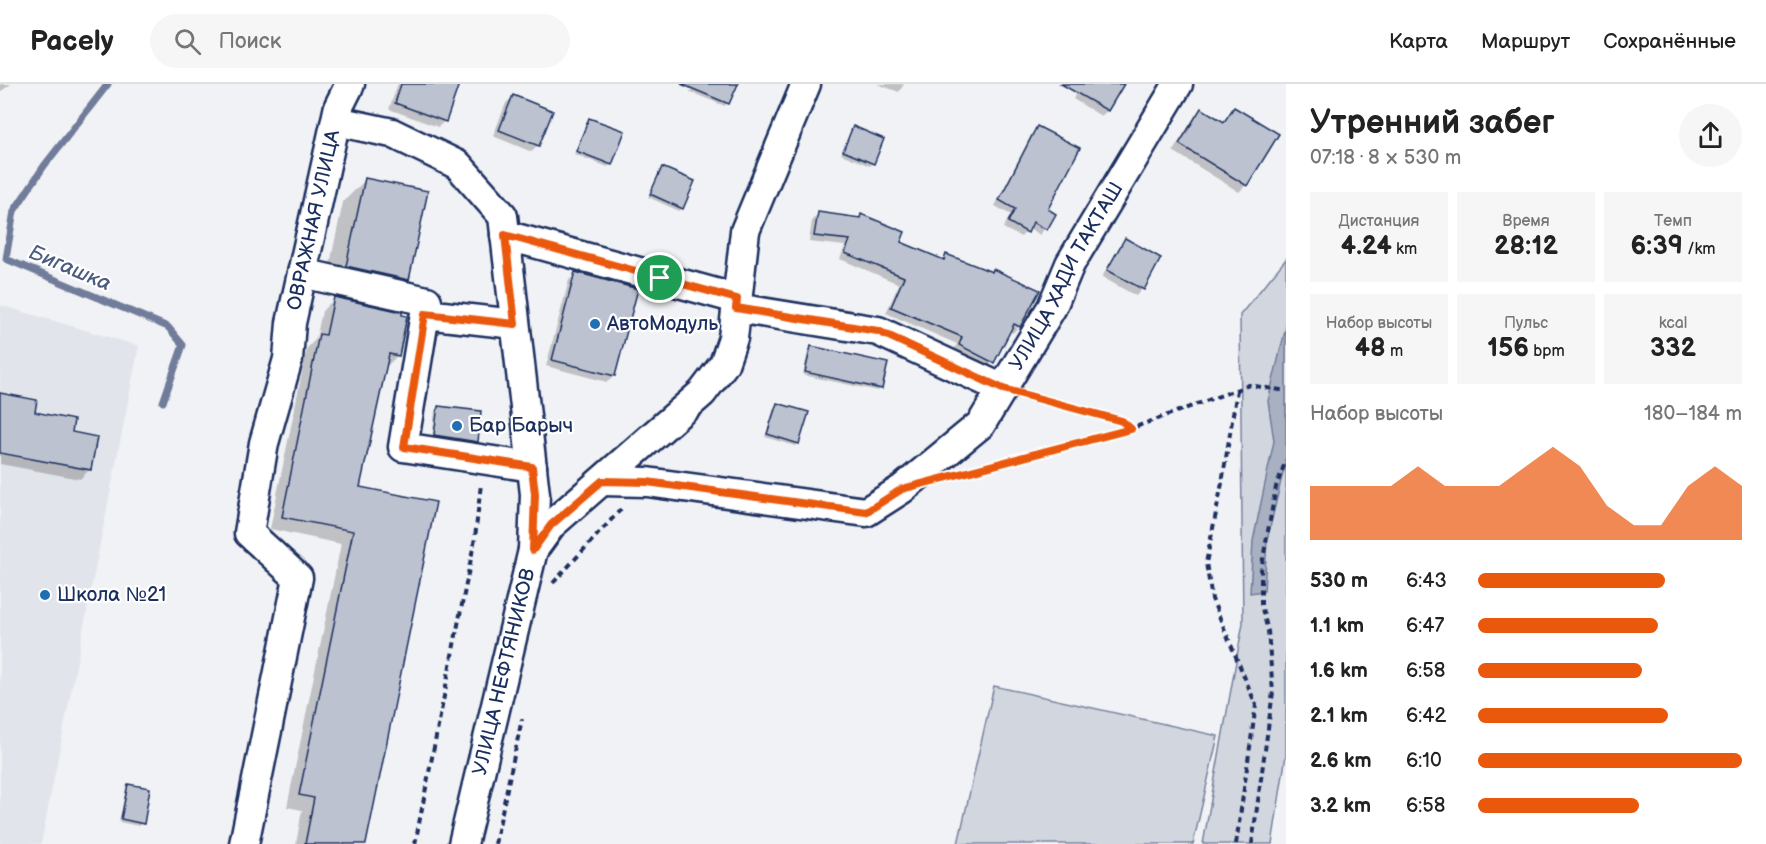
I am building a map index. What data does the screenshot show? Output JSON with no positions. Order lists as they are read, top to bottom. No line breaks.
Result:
{"streets":{"street":["ОВРАЖНАЯ УЛИЦА","УЛИЦА ХАДИ ТАКТАШ","УЛИЦА НЕФТЯНИКОВ"]},"crossings":[["УЛИЦА ХАДИ ТАКТАШ","УЛИЦА НЕФТЯНИКОВ"]],"water":["Бигашка"],"places":["АвтоМодуль","Бар Барыч","Школа №21"],"page":{"header":"Pacely","search":"Поиск","nav":["Карта","Маршрут","Сохранённые"],"heading":["Утренний забег","07:18 · 8 × 530 m"],"stats":[["Дистанция","4.24 km"],["Время","28:12"],["Темп","6:39 /km"],["Набор высоты","48 m"],["Пульс","156 bpm"],["kcal","332"]],"chart":["Набор высоты","180–184 m"],"list":[{"name":"530 m","note":"6:43"},{"name":"1.1 km","note":"6:47"},{"name":"1.6 km","note":"6:58"},{"name":"2.1 km","note":"6:42"},{"name":"2.6 km","note":"6:10"},{"name":"3.2 km","note":"6:58"}]}}
